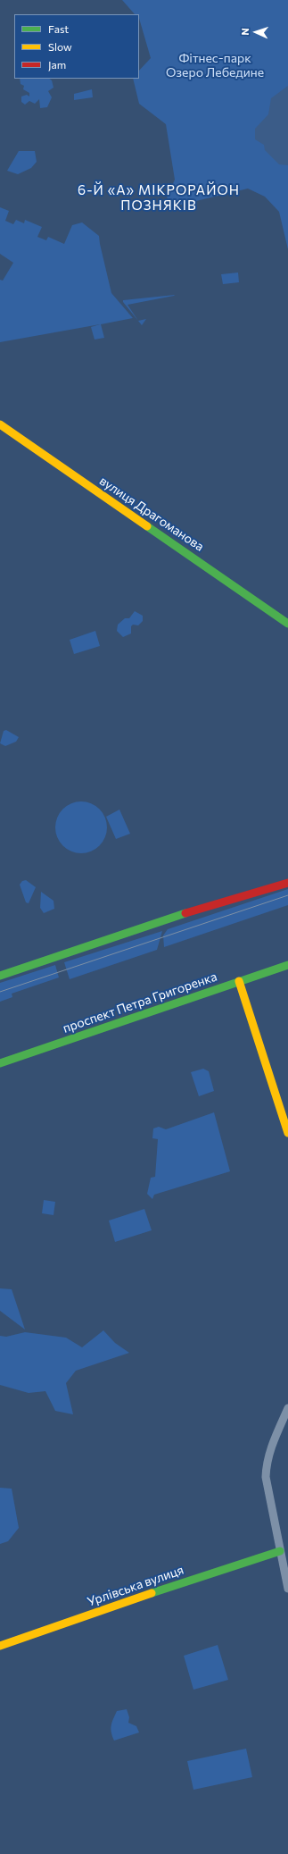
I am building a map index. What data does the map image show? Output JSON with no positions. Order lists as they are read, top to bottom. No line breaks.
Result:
{"streets":{"street":["вулиця Драгоманова","проспект Петра Григоренка","Урлівська вулиця"]},"districts":["6-Й «А» МІКРОРАЙОН ПОЗНЯКІВ"],"parks":["Фітнес-парк Озеро Лебедине"],"legend":["Fast","Slow","Jam"],"north":"left"}
